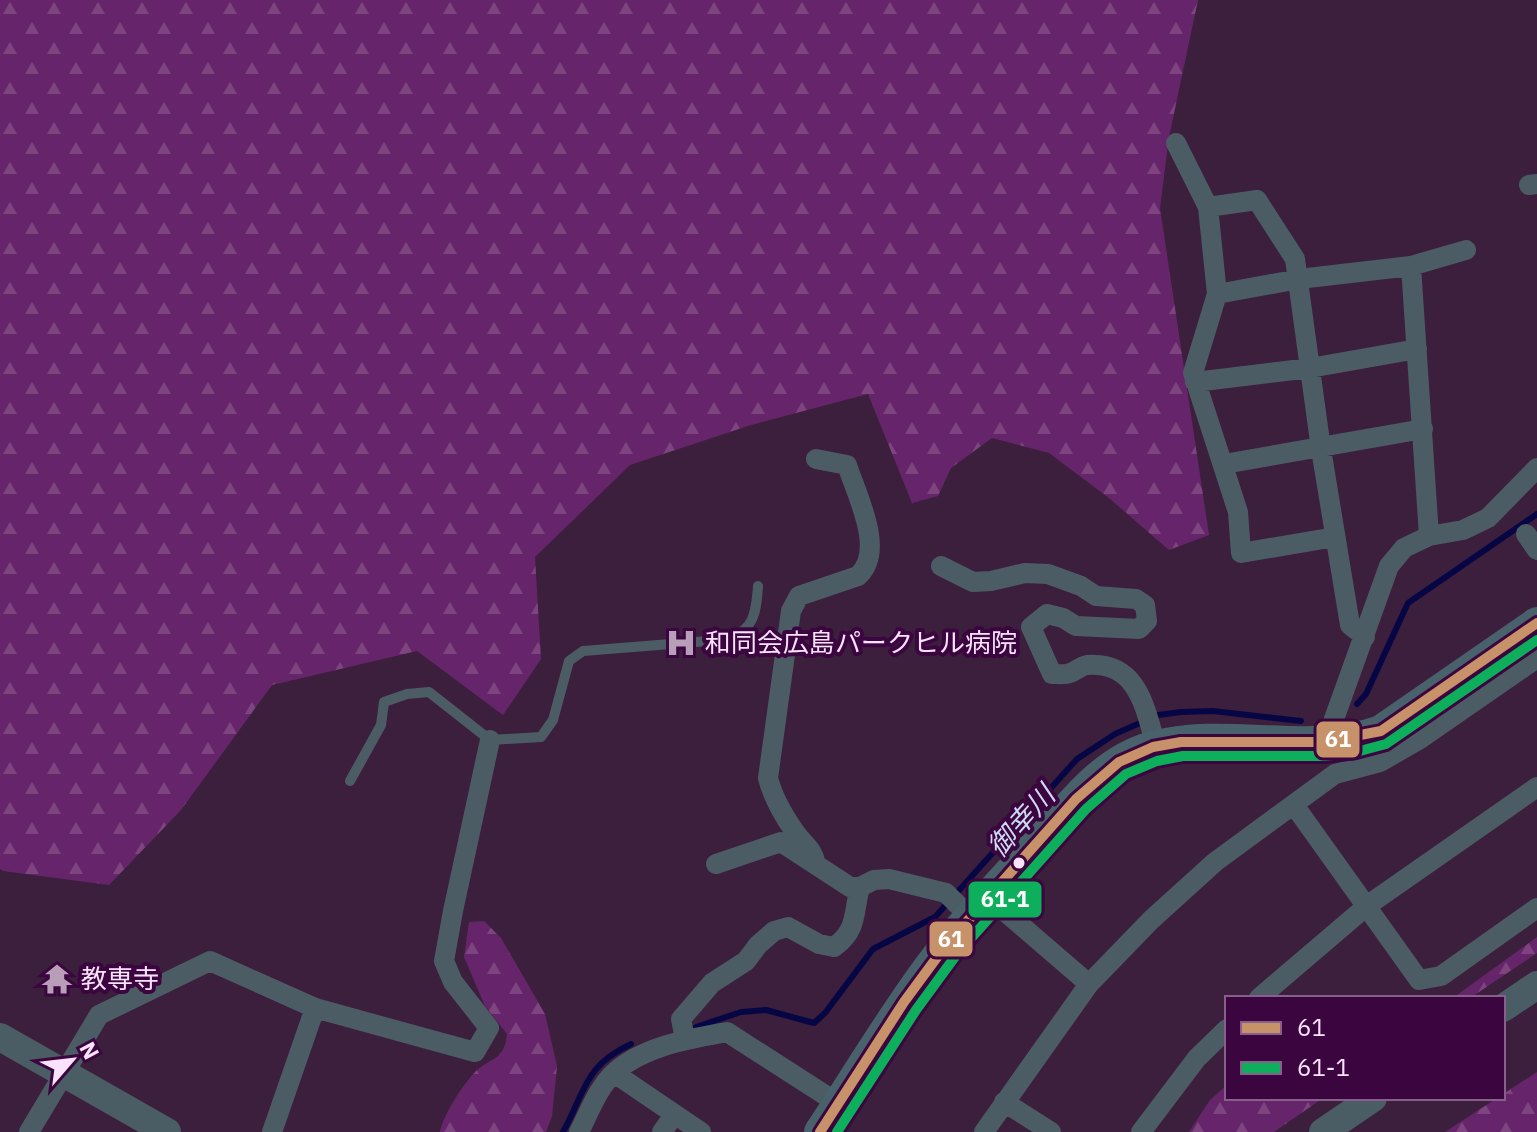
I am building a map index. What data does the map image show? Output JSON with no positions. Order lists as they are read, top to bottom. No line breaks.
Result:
{"water":["御幸川"],"places":{"hospital":["和同会広島パークヒル病院"],"temple":["教専寺"]},"lines":["transit line 61","transit line 61-1"],"legend":["61","61-1"],"north":"top right"}
